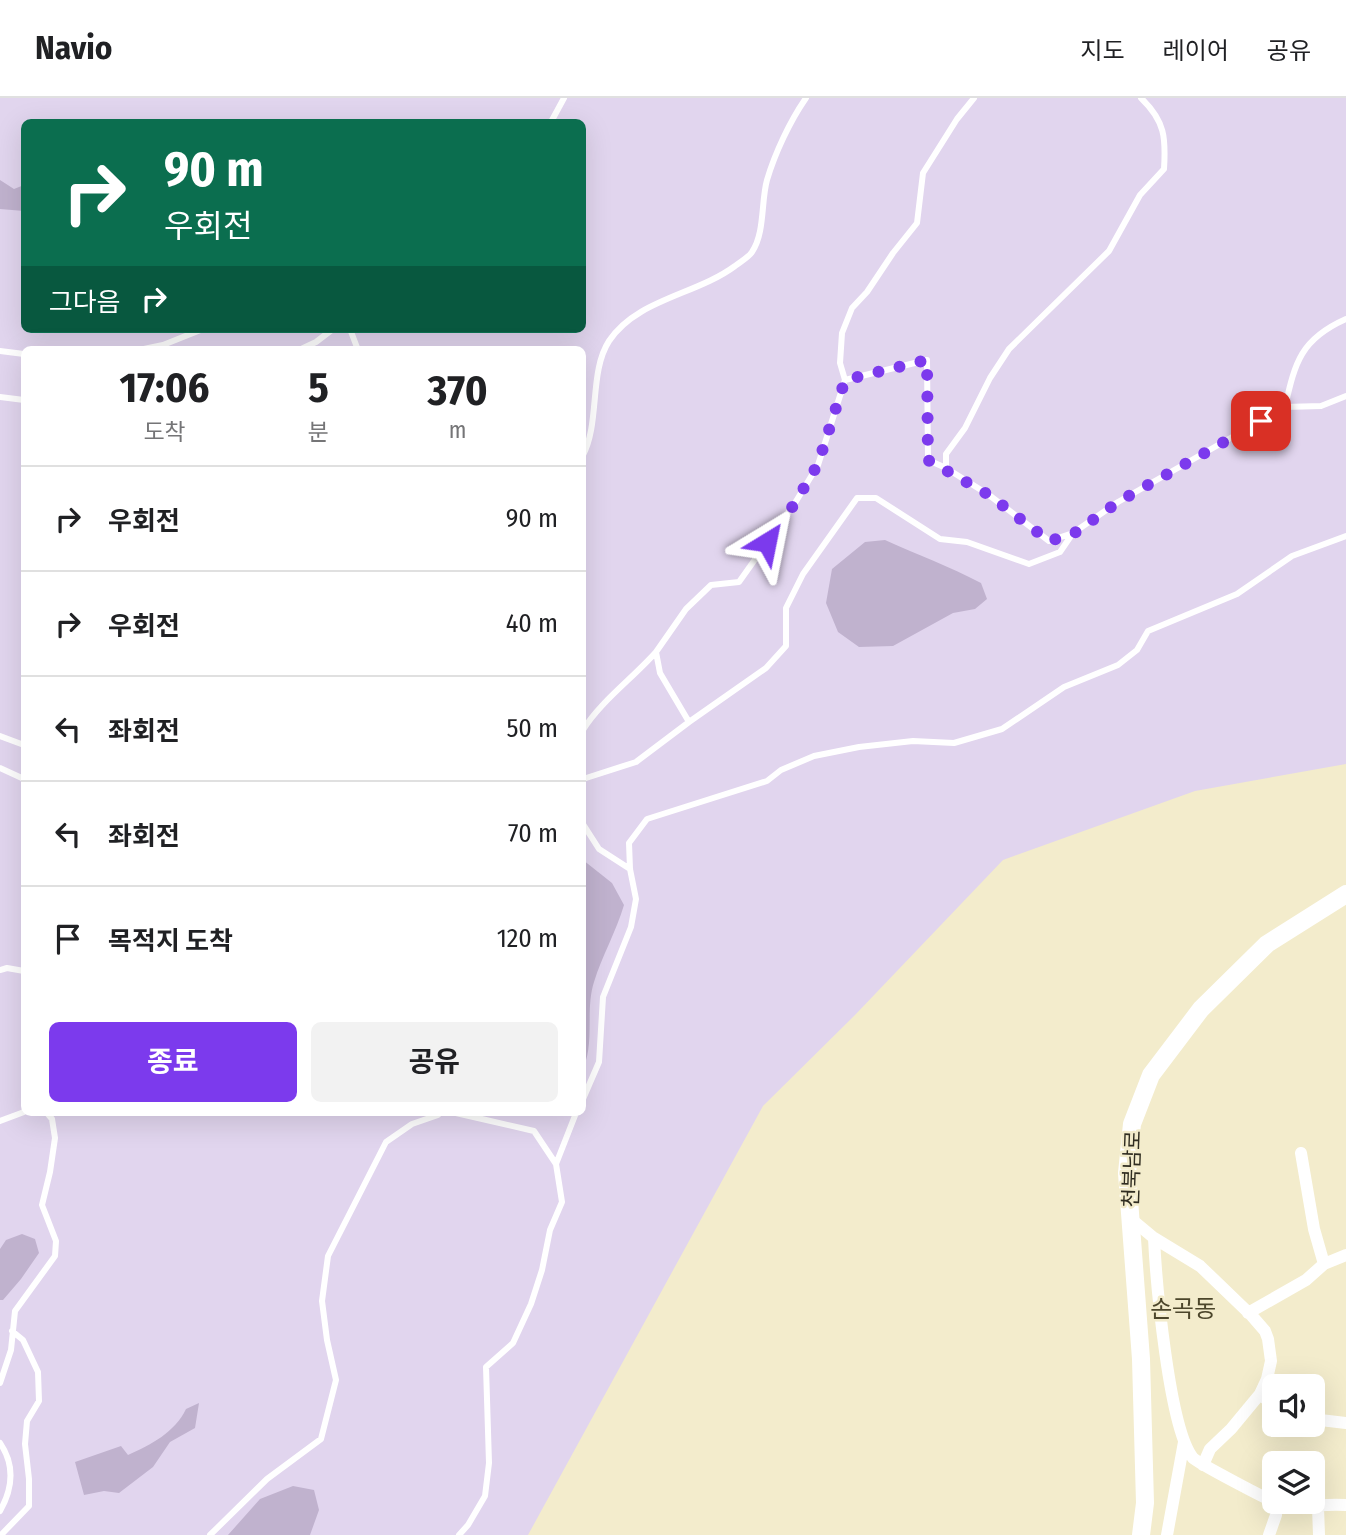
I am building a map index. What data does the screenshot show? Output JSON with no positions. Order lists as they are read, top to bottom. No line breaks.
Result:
{"streets":{"main road":["천북남로"]},"districts":["손곡동"],"page":{"header":"Navio","nav":["지도","레이어","공유"],"turn":["90 m","우회전"],"then":"그다음","eta":["17:06","도착","5","분","370","m"],"list":[{"name":"우회전","value":"90 m"},{"name":"우회전","value":"40 m"},{"name":"좌회전","value":"50 m"},{"name":"좌회전","value":"70 m"},{"name":"목적지 도착","value":"120 m"}],"buttons":["종료","공유"]}}
